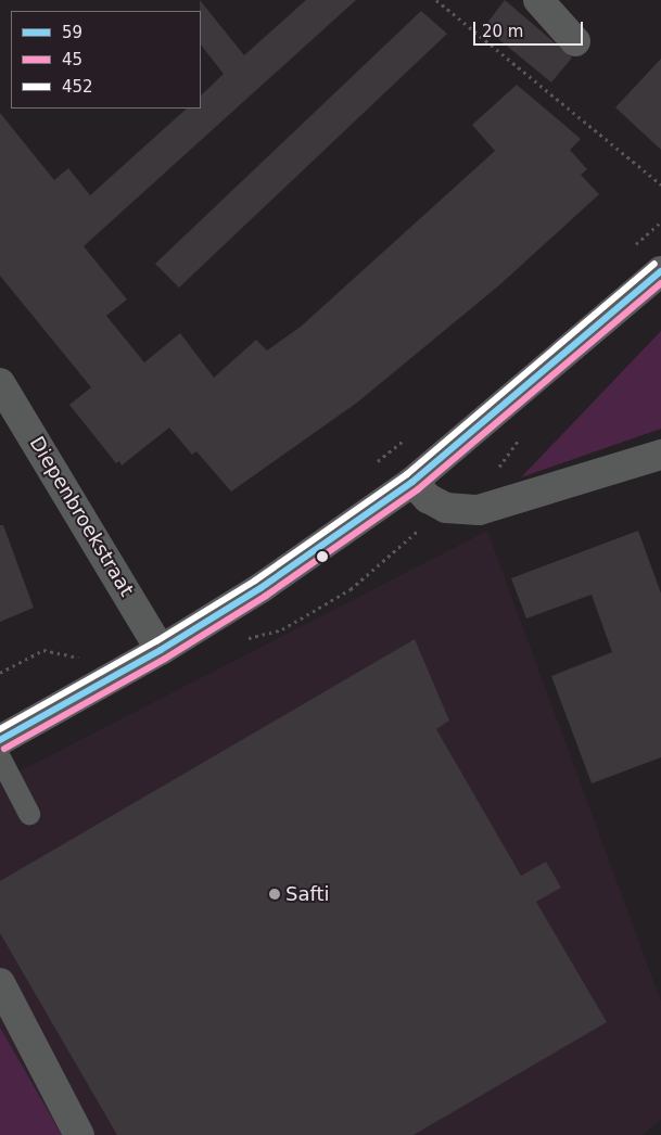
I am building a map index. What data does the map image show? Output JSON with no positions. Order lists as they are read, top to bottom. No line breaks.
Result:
{"streets":{"street":["Diepenbroekstraat"]},"places":["Safti"],"lines":["transit line 452","transit line 59","transit line 45"],"legend":["59","45","452"],"scale_bar":"20 m"}
